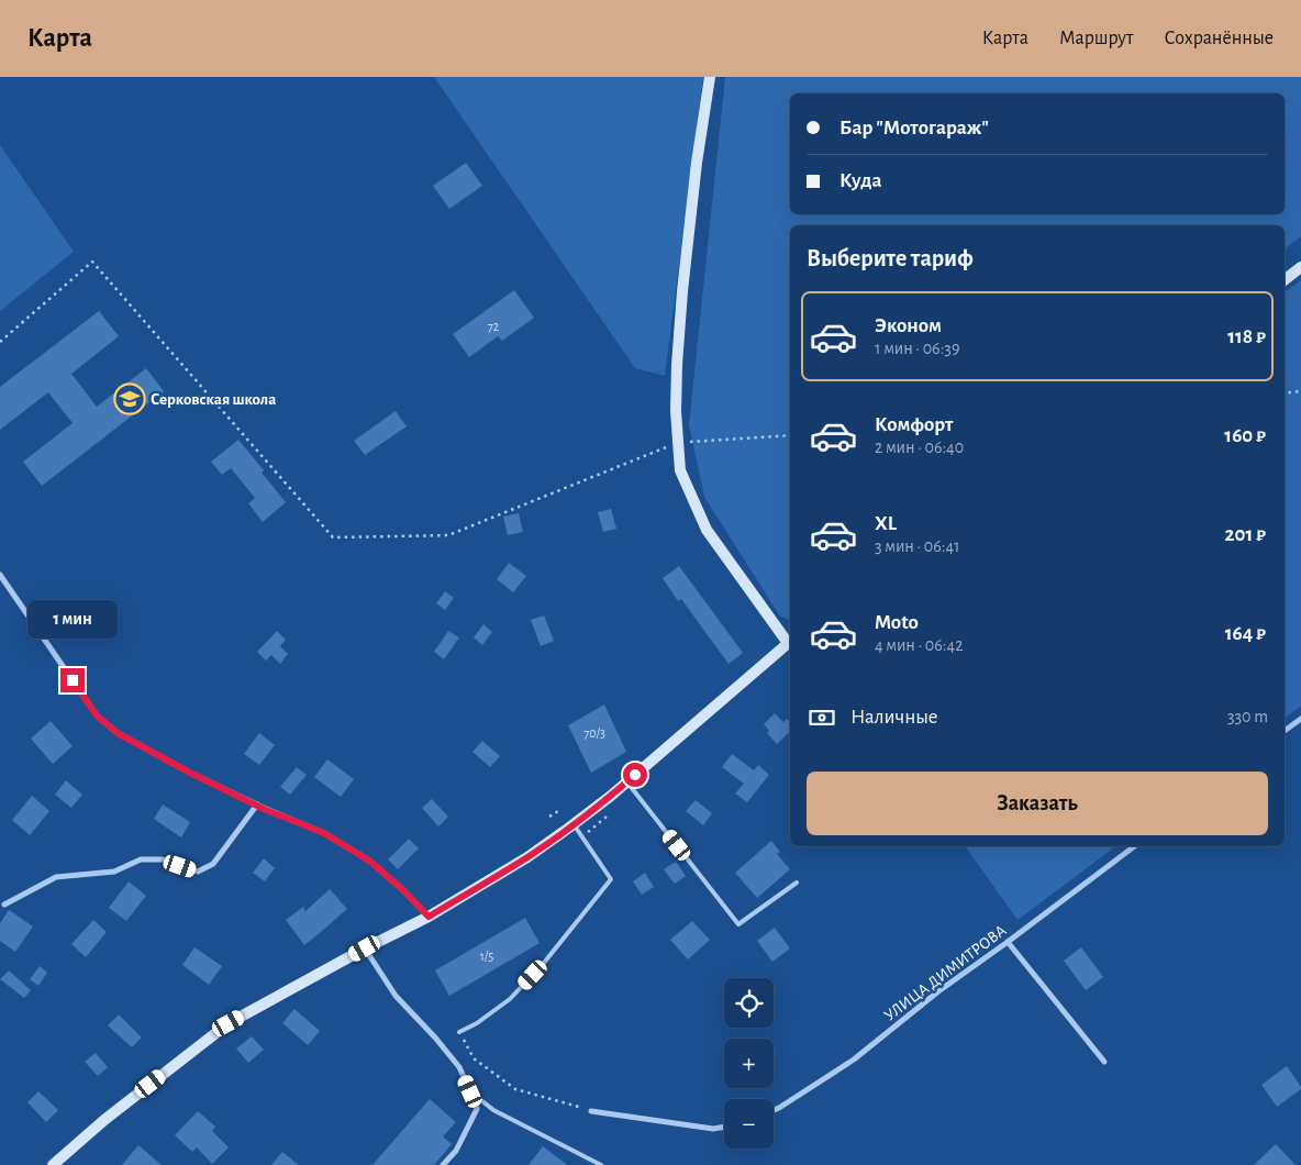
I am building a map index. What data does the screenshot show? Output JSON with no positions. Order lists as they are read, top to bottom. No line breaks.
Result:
{"streets":{"street":["УЛИЦА ДИМИТРОВА"]},"places":{"school or university":["Серковская школа"]},"house_numbers":["72","70/3","1/5"],"page":{"header":"Карта","nav":["Карта","Маршрут","Сохранённые"],"banner":["Бар \"Мотогараж\"","Куда"],"heading":"Выберите тариф","list":[{"name":"Эконом","note":"1 мин · 06:39","value":"118 ₽"},{"name":"Комфорт","note":"2 мин · 06:40","value":"160 ₽"},{"name":"XL","note":"3 мин · 06:41","value":"201 ₽"},{"name":"Moto","note":"4 мин · 06:42","value":"164 ₽"}],"bubble":"1 мин","pay":["Наличные","330 m"],"buttons":"Заказать","map_buttons":["+","−"]}}
